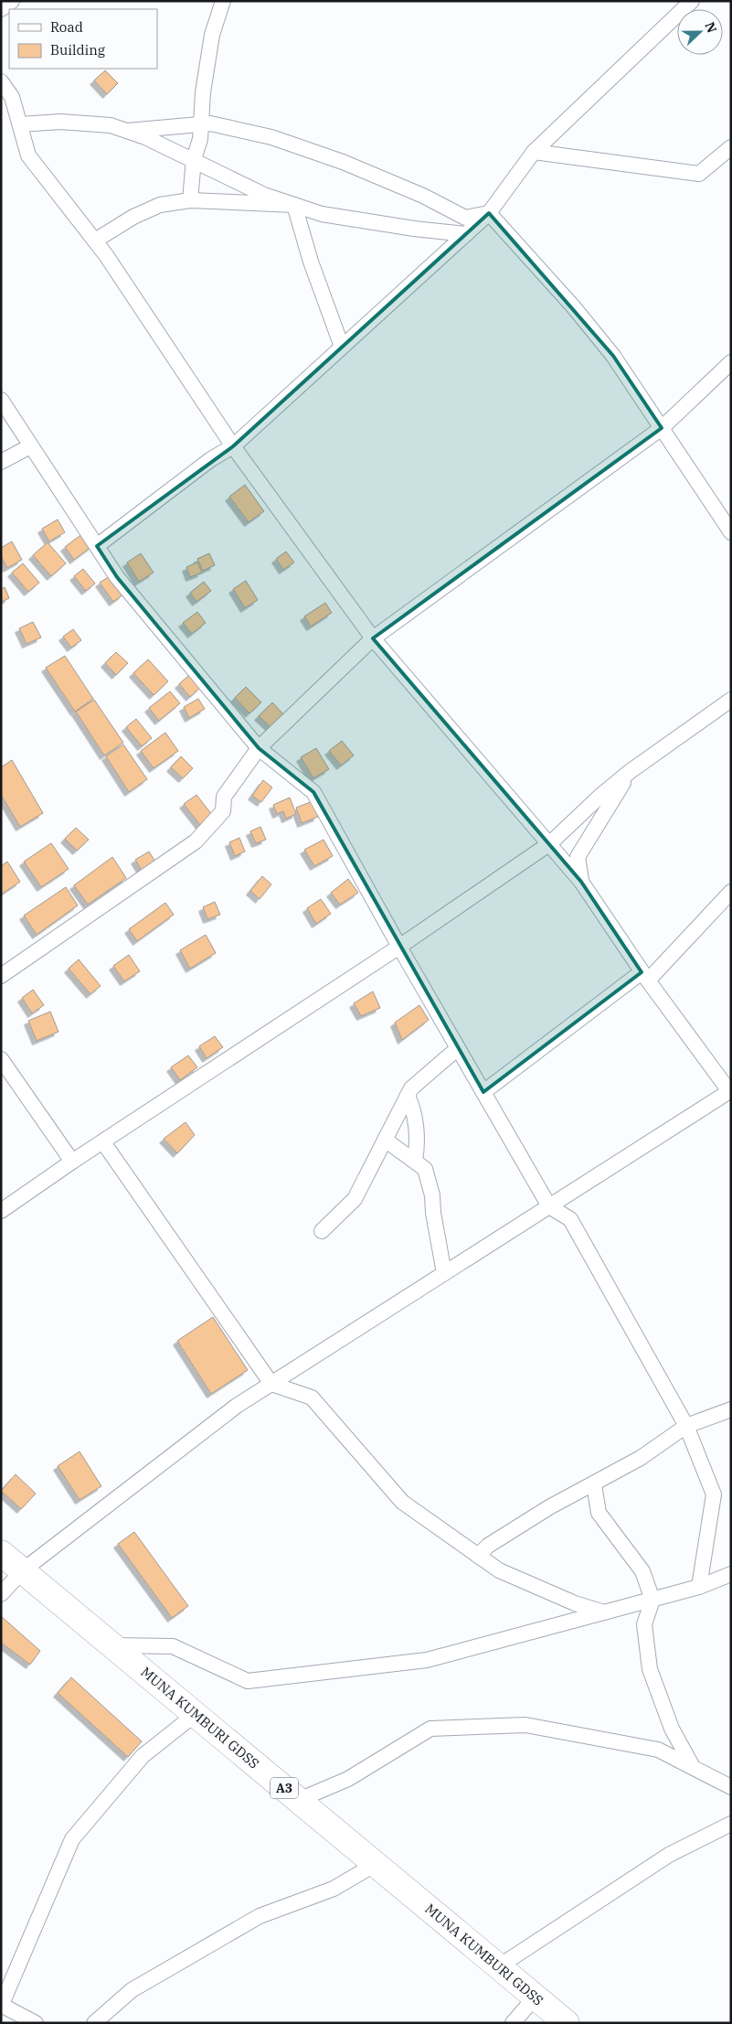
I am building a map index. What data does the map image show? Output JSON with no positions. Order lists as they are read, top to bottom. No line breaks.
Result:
{"streets":{"highway":["MUNA KUMBURI GDSS","A3"]},"legend":["Road","Building"],"north":"right"}
